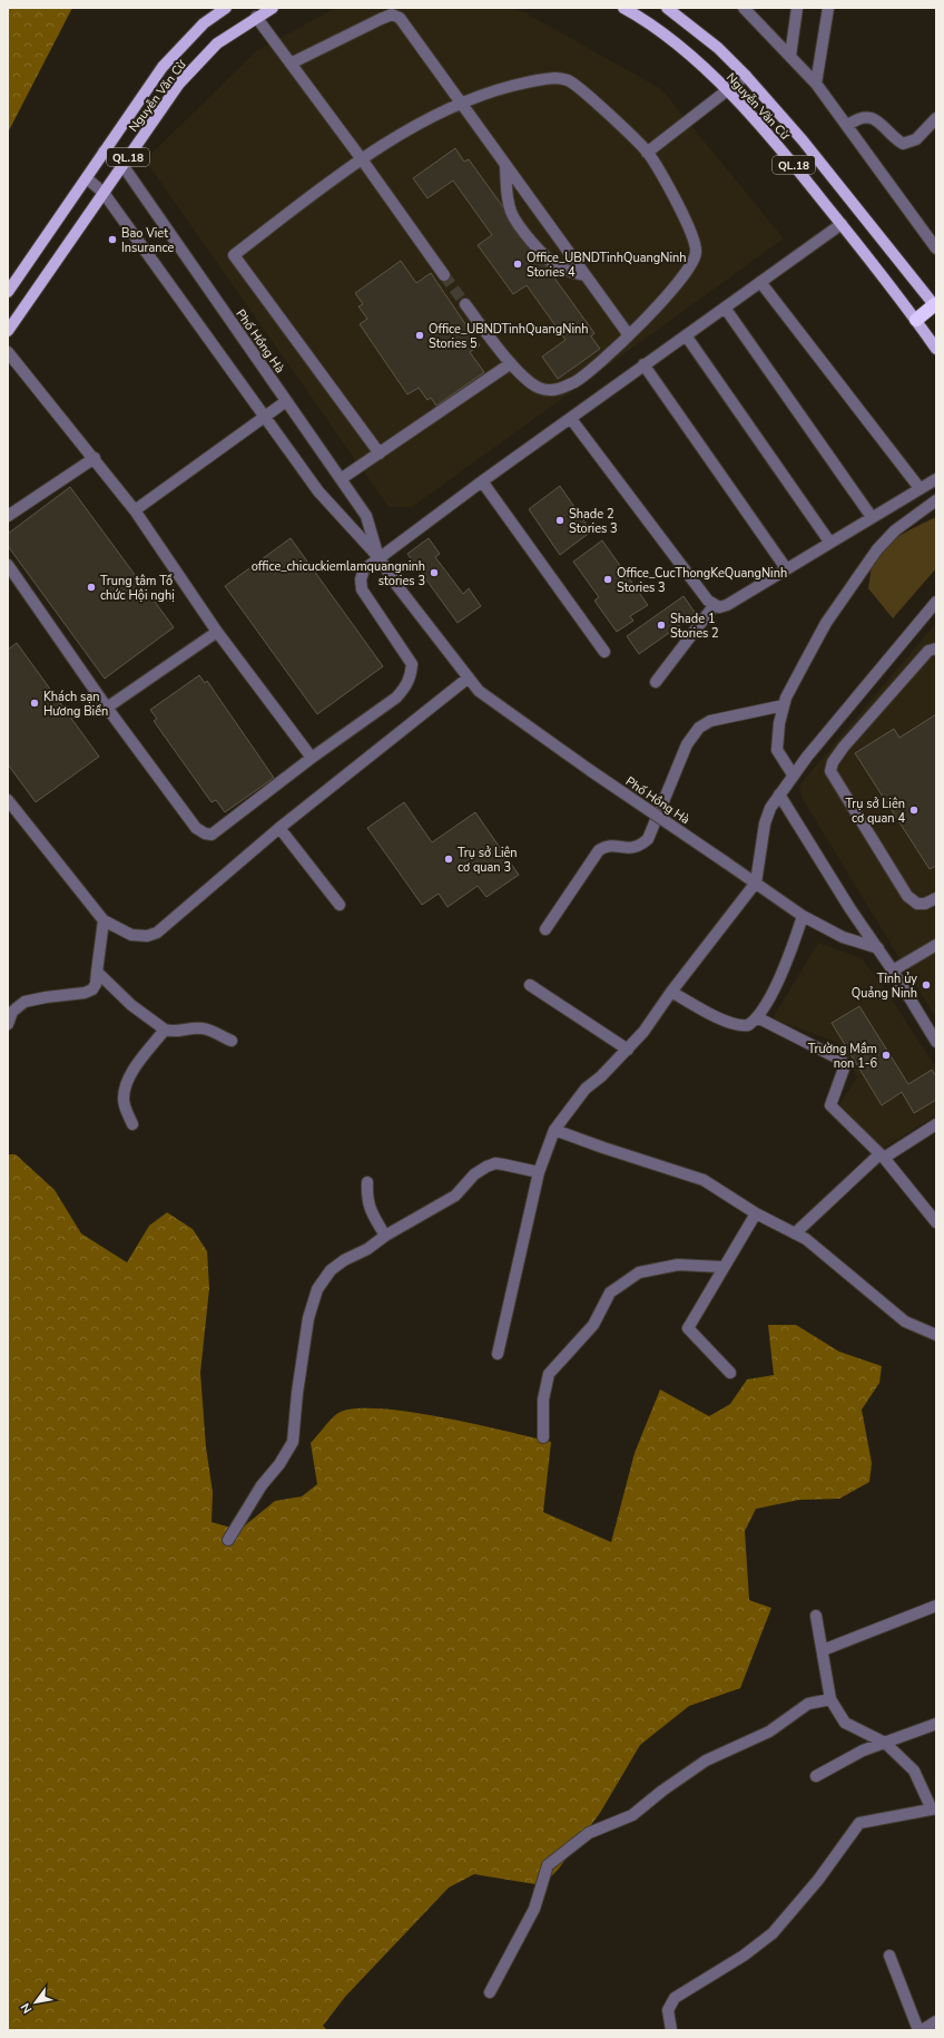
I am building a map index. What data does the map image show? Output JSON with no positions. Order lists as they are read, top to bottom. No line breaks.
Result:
{"streets":{"main road":["Nguyễn Văn Cừ","QL.18"],"street":["Phố Hồng Hà"]},"crossings":[["Nguyễn Văn Cừ","Phố Hồng Hà"]],"places":["Bao Viet Insurance","Office_UBNDTinhQuangNinh Stories 4","Office_UBNDTinhQuangNinh Stories 5","Shade 2 Stories 3","office_chicuckiemlamquangninh stories 3","Office_CucThongKeQuangNinh Stories 3","Trung tâm Tổ chức Hội nghị","Shade 1 Stories 2","Khách sạn Hương Biển","Trụ sở Liên cơ quan 4","Trụ sở Liên cơ quan 3","Tỉnh ủy Quảng Ninh","Trường Mầm non 1-6"],"north":"bottom left"}
